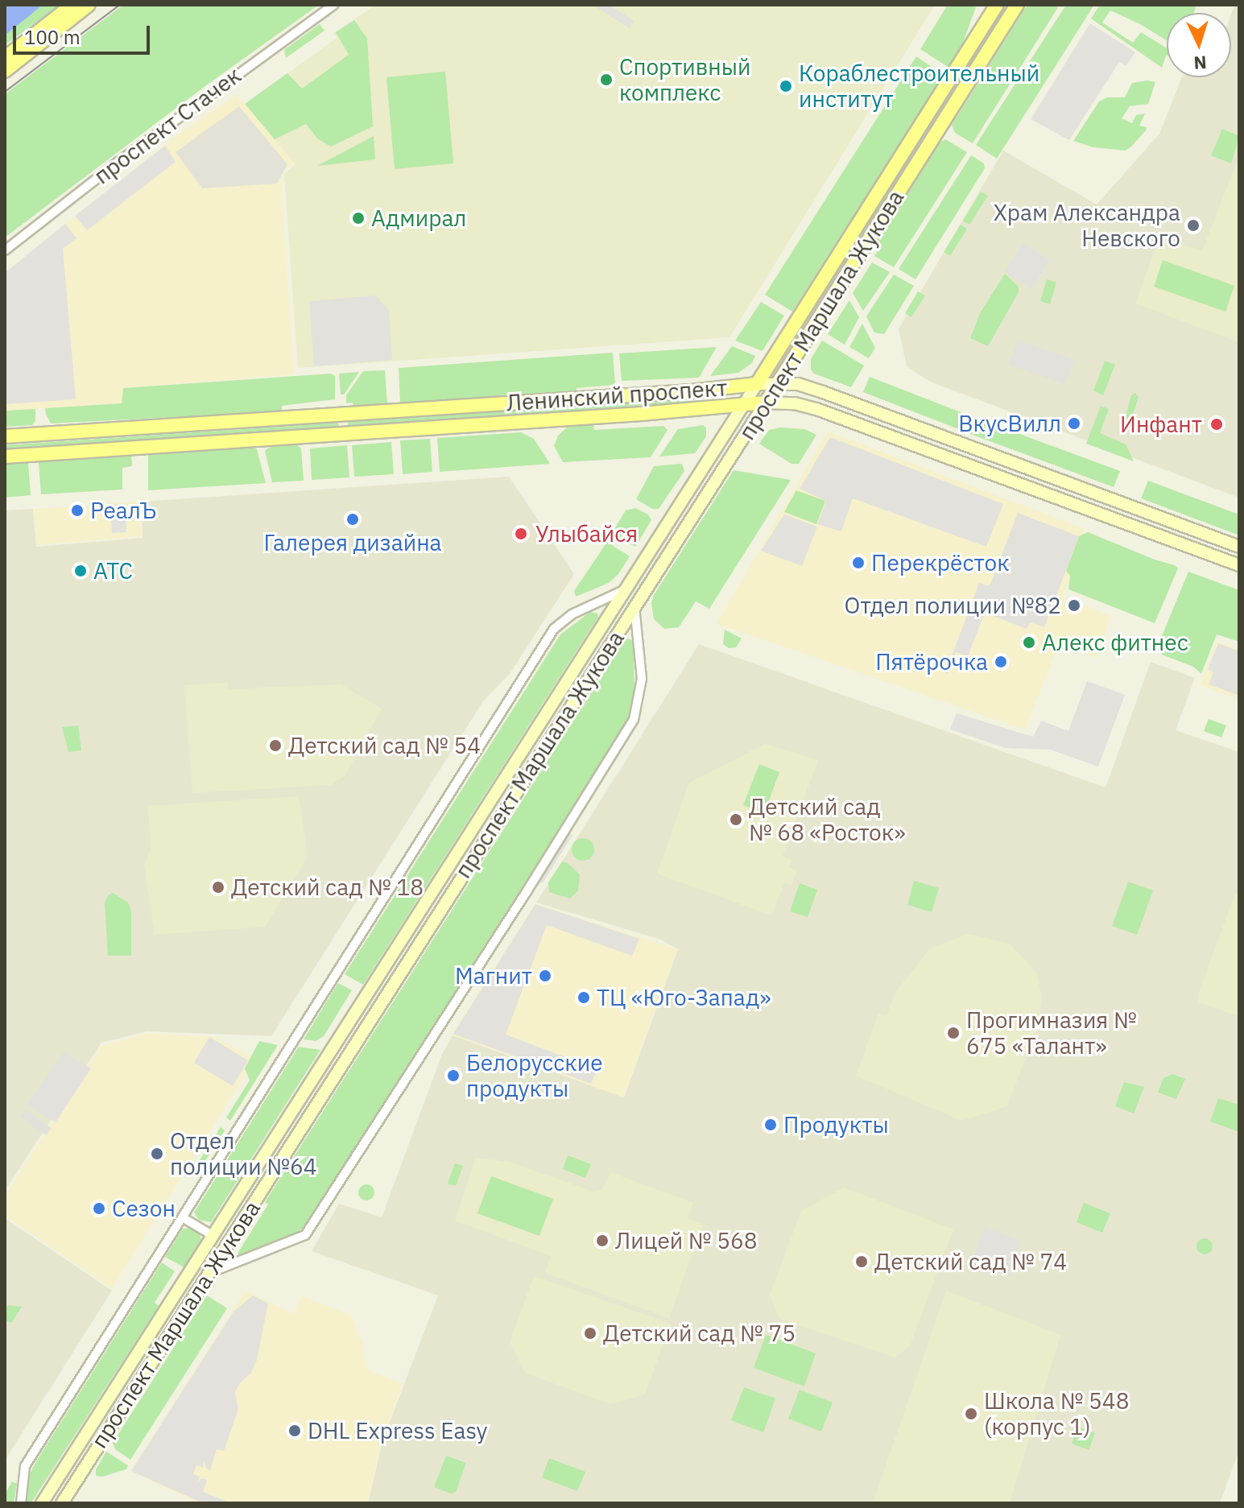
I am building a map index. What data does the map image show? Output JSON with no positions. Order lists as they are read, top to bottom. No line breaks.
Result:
{"streets":{"main road":["проспект Маршала Жукова","Ленинский проспект"],"street":["проспект Стачек"]},"crossings":[["проспект Маршала Жукова","Ленинский проспект"]],"places":["Спортивный комплекс","Кораблестроительный институт","Адмирал","Храм Александра Невского","ВкусВилл","Инфант","РеалЪ","Галерея дизайна","Улыбайся","Перекрёсток","АТС","Отдел полиции №82","Алекс фитнес","Пятёрочка","Детский сад № 54","Детский сад № 68 «Росток»","Детский сад № 18","Магнит","ТЦ «Юго-Запад»","Прогимназия № 675 «Талант»","Белорусские продукты","Продукты","Отдел полиции №64","Сезон","Лицей № 568","Детский сад № 74","Детский сад № 75","Школа № 548 (корпус 1)","DHL Express Easy"],"scale_bar":"100 m","north":"bottom"}
